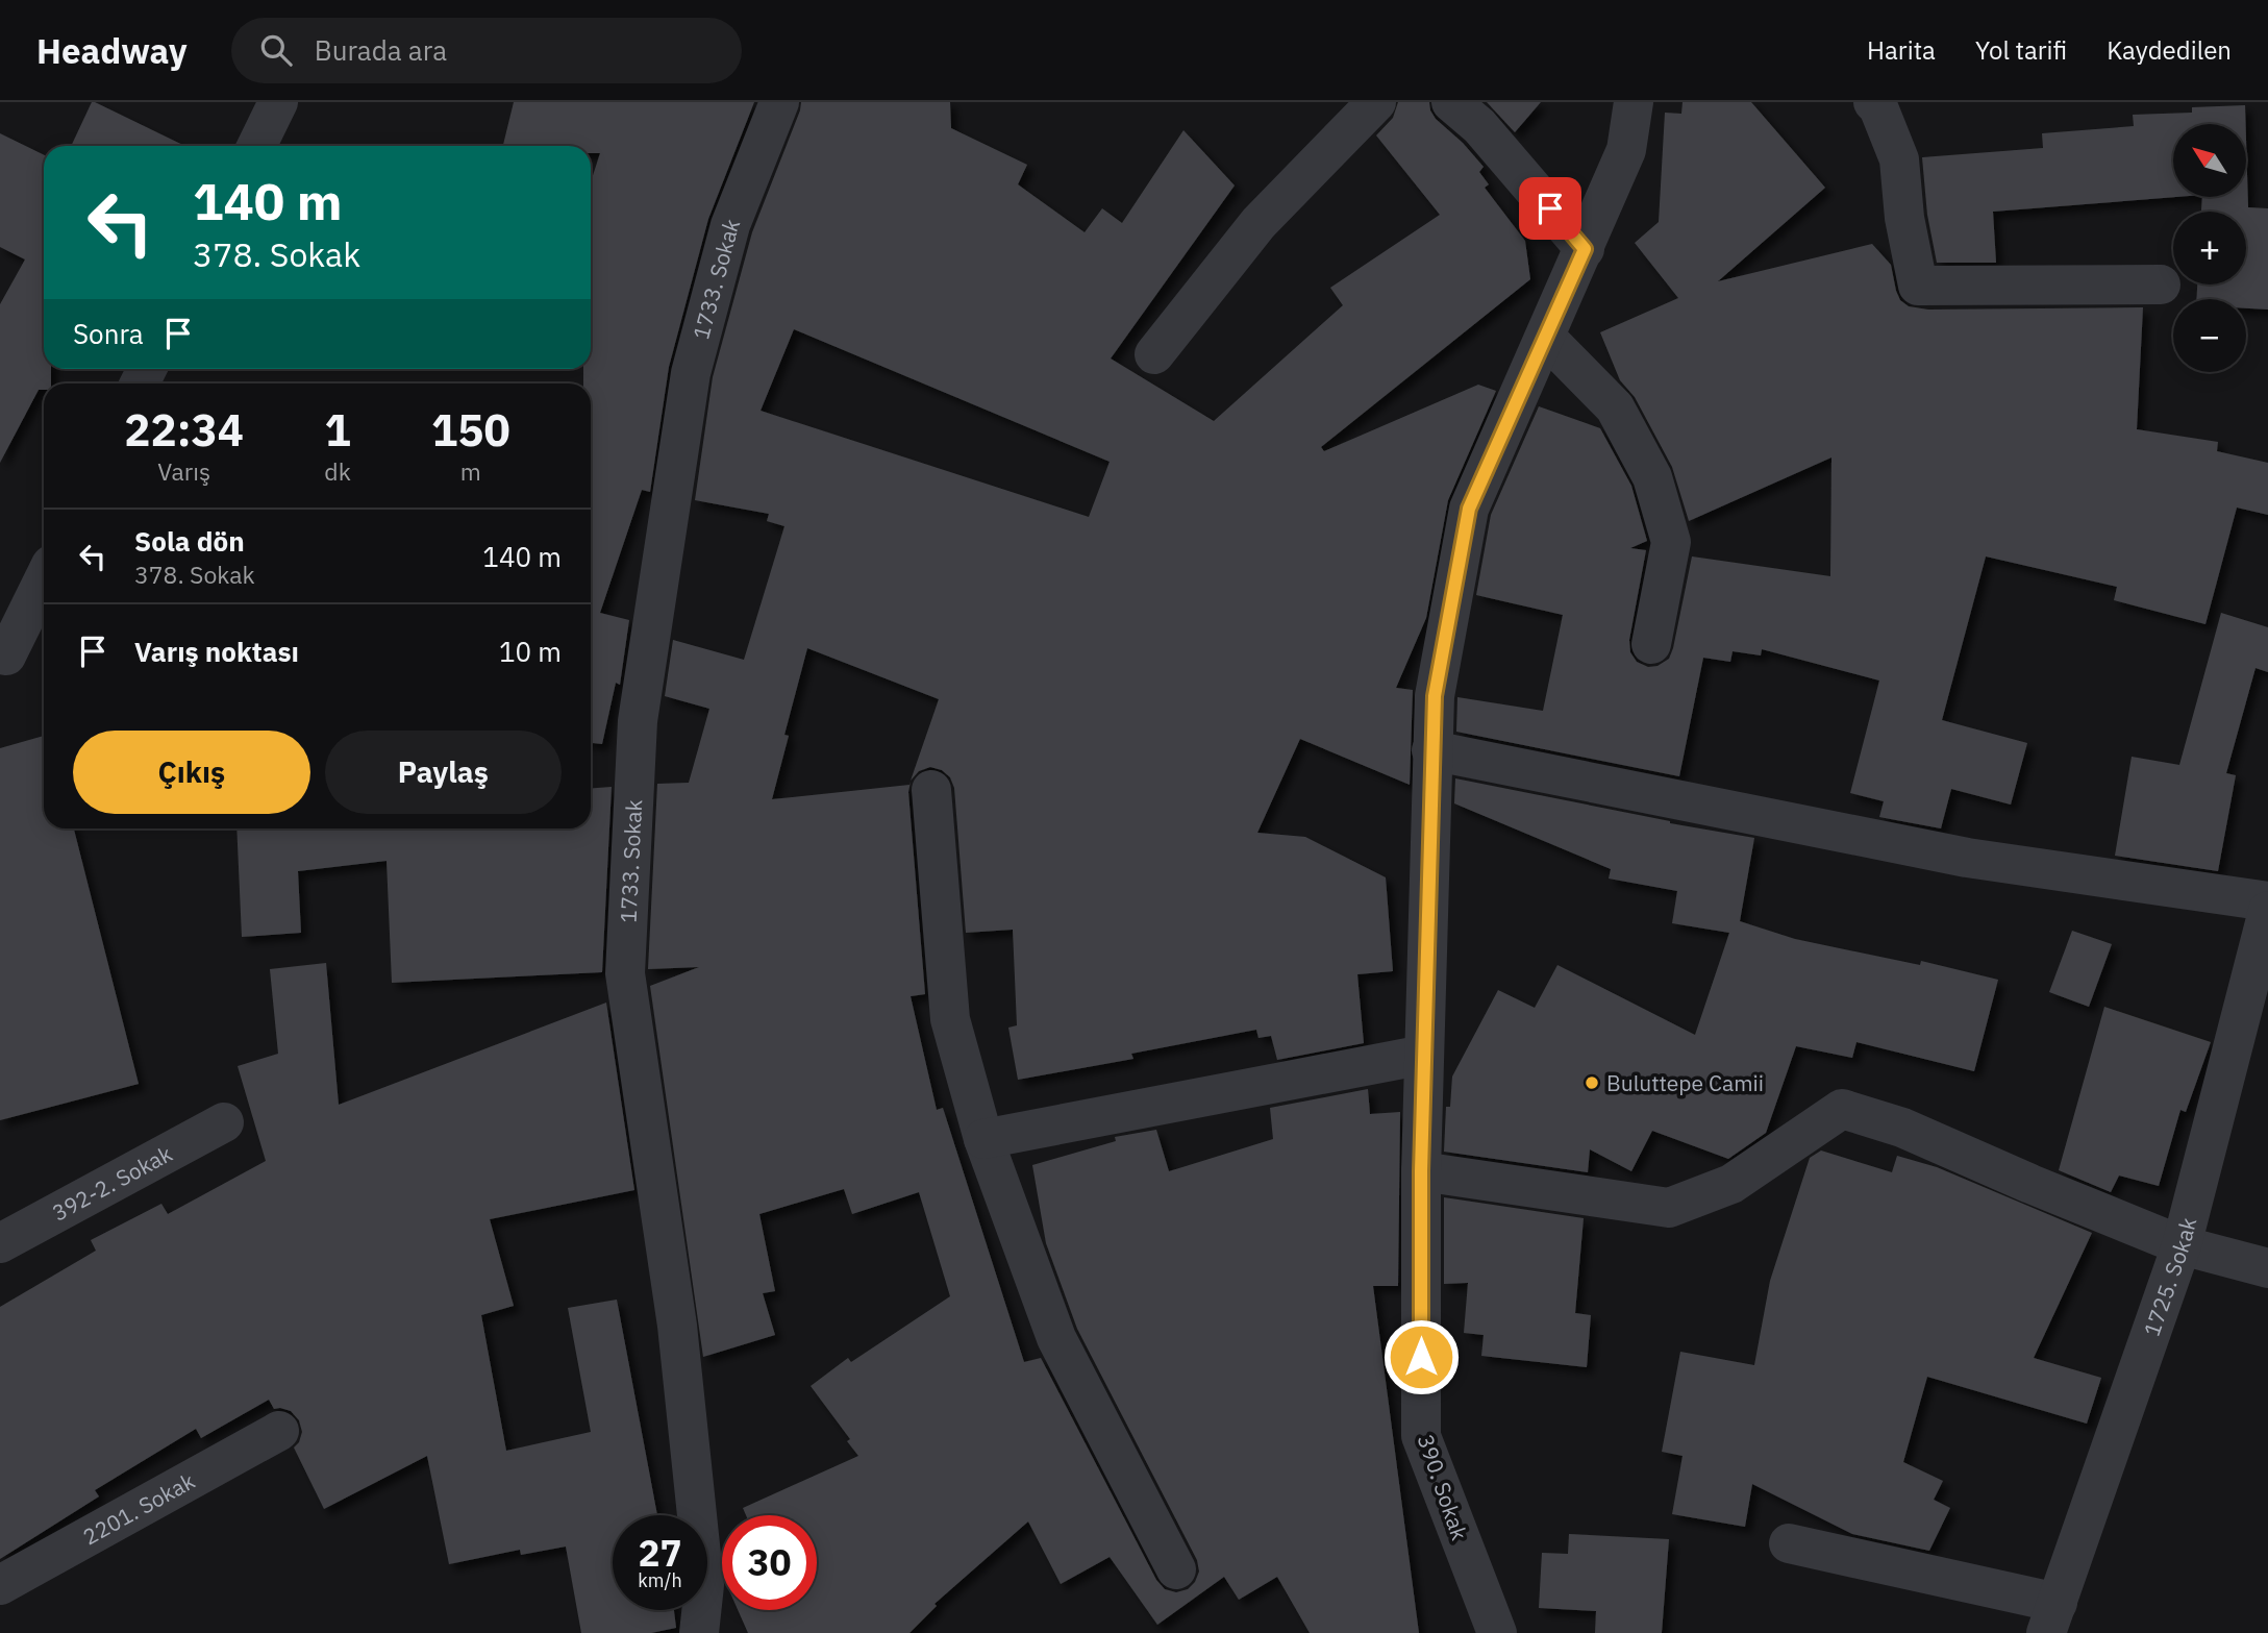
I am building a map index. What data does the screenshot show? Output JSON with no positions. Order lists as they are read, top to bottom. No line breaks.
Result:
{"streets":{"street":["1733. Sokak","392-2. Sokak","1725. Sokak","390. Sokak","2201. Sokak"]},"places":["Buluttepe Camii"],"north":"top left","page":{"header":"Headway","search":"Burada ara","nav":["Harita","Yol tarifi","Kaydedilen"],"map_buttons":["+","−"],"turn":["140 m","378. Sokak"],"then":"Sonra","eta":["22:34","Varış","1","dk","150","m"],"list":[{"name":"Sola dön","note":"378. Sokak","value":"140 m"},{"name":"Varış noktası","value":"10 m"}],"buttons":["Çıkış","Paylaş"],"speed":"27 km/h","limit":"30"}}
